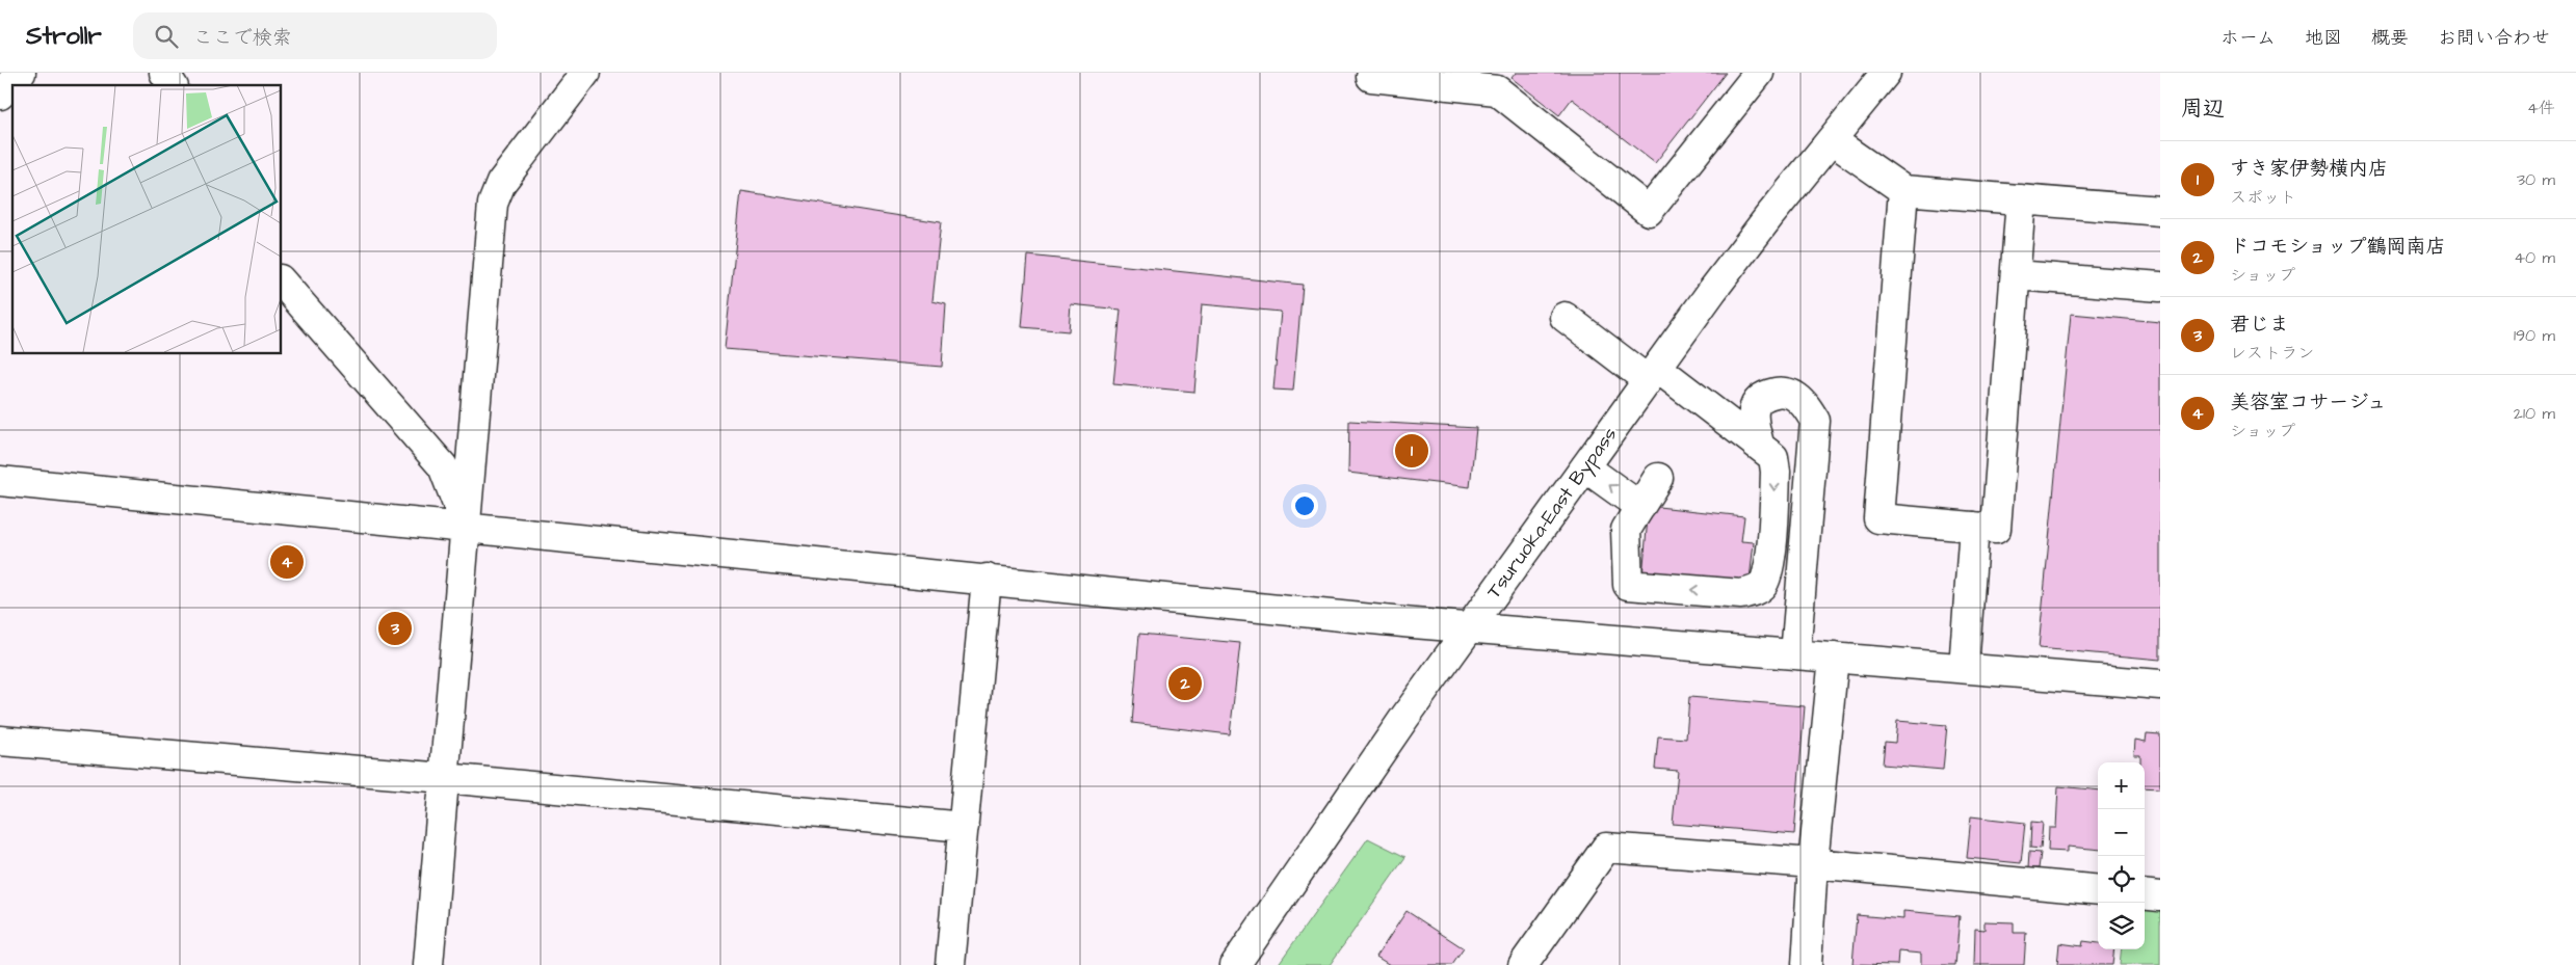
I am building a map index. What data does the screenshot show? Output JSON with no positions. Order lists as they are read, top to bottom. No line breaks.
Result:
{"streets":{"main road":["Tsuruoka-East Bypass"]},"page":{"header":"Strollr","search":"ここで検索","nav":["ホーム","地図","概要","お問い合わせ"],"heading":["周辺","4件"],"list":[{"mark":"1","name":"すき家伊勢横内店","note":"スポット","value":"30 m"},{"mark":"2","name":"ドコモショップ鶴岡南店","note":"ショップ","value":"40 m"},{"mark":"3","name":"君じま","note":"レストラン","value":"190 m"},{"mark":"4","name":"美容室コサージュ","note":"ショップ","value":"210 m"}],"pins":["1","4","3","2"],"map_buttons":["+","−"]}}
